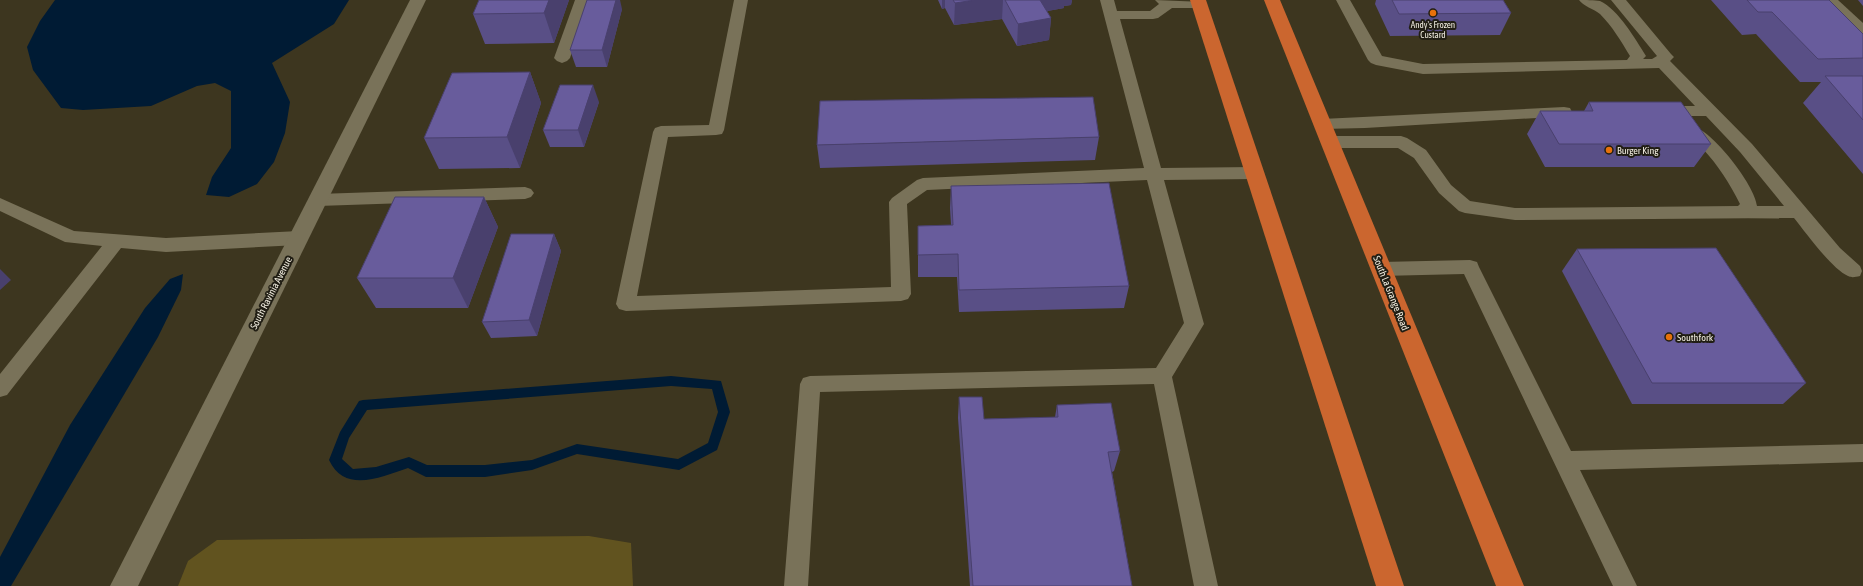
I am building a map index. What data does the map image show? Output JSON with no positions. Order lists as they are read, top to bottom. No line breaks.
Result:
{"streets":{"highway":["South La Grange Road"],"street":["South Ravinia Avenue"]},"places":["Andy's Frozen Custard","Burger King","Southfork"]}
